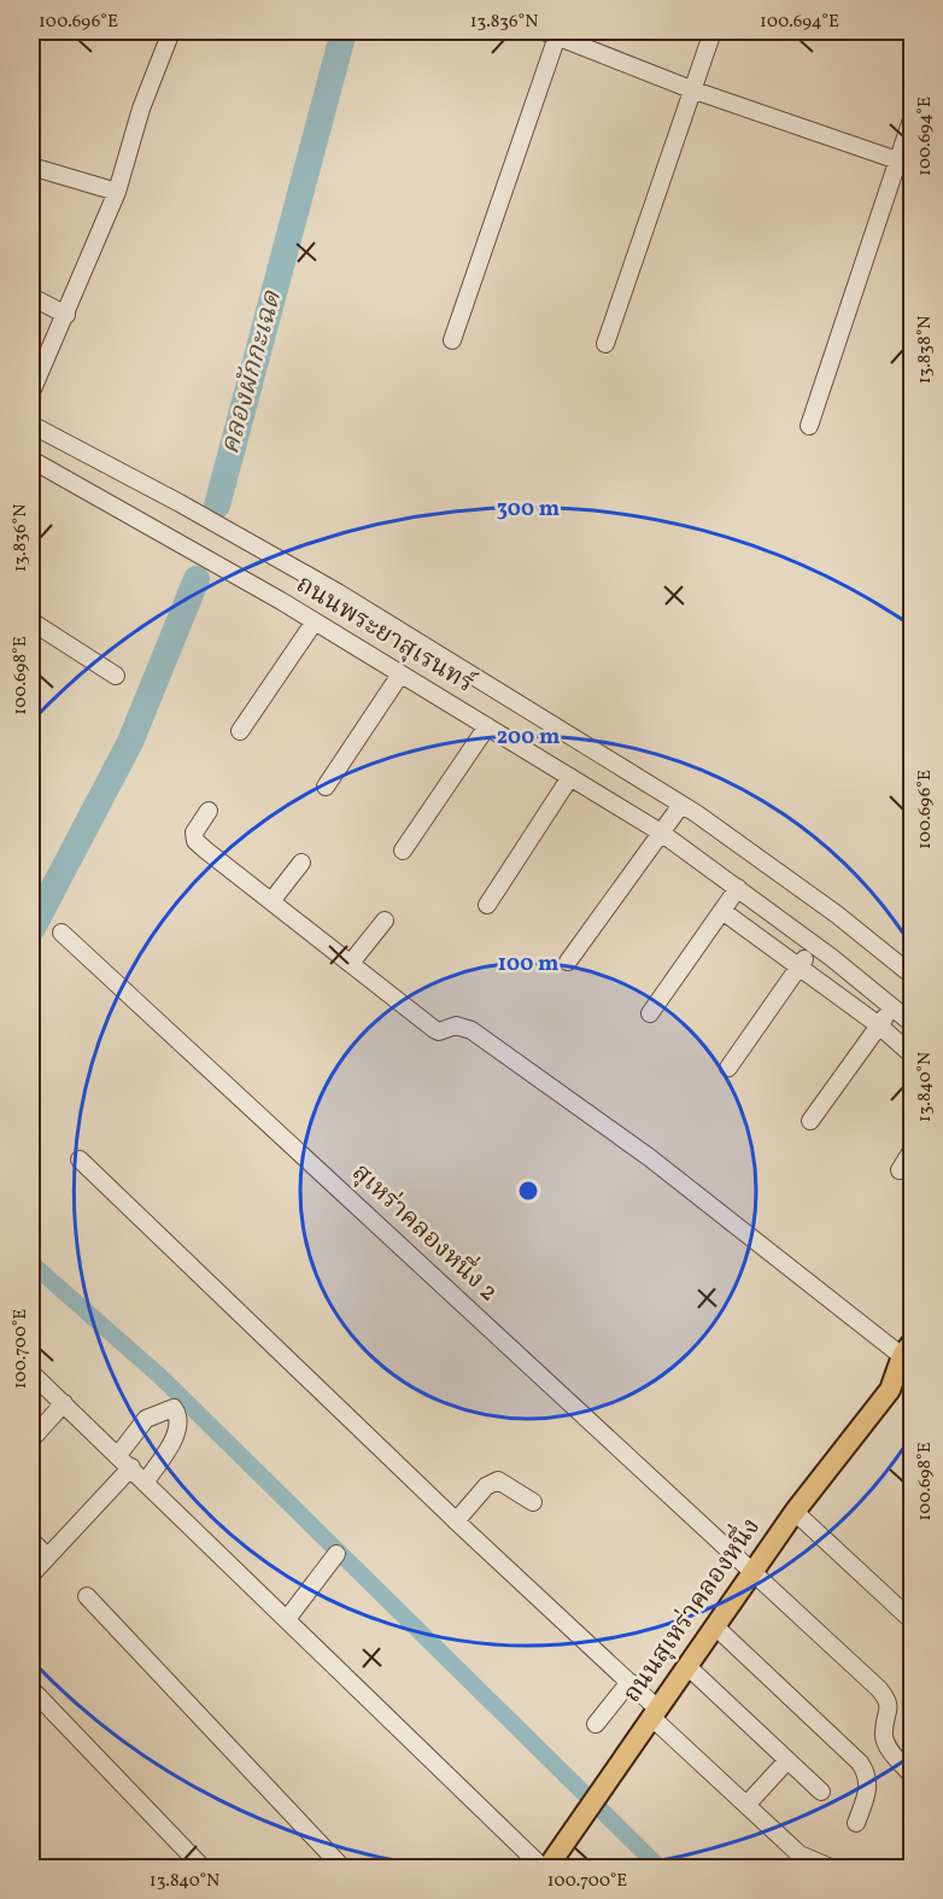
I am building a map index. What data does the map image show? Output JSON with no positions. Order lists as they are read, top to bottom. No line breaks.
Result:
{"streets":{"main road":["ถนนสุเหร่าคลองหนึ่ง"],"street":["ถนนพระยาสุเรนทร์","สุเหร่าคลองหนึ่ง 2"]},"crossings":[["สุเหร่าคลองหนึ่ง 2","ถนนสุเหร่าคลองหนึ่ง"]],"water":["คลองผักกะเฉด"],"coordinates":["100.696°E","13.836°N","100.694°E","13.838°N","100.698°E","13.840°N","100.700°E"],"rings":["300 m","200 m","100 m"]}
